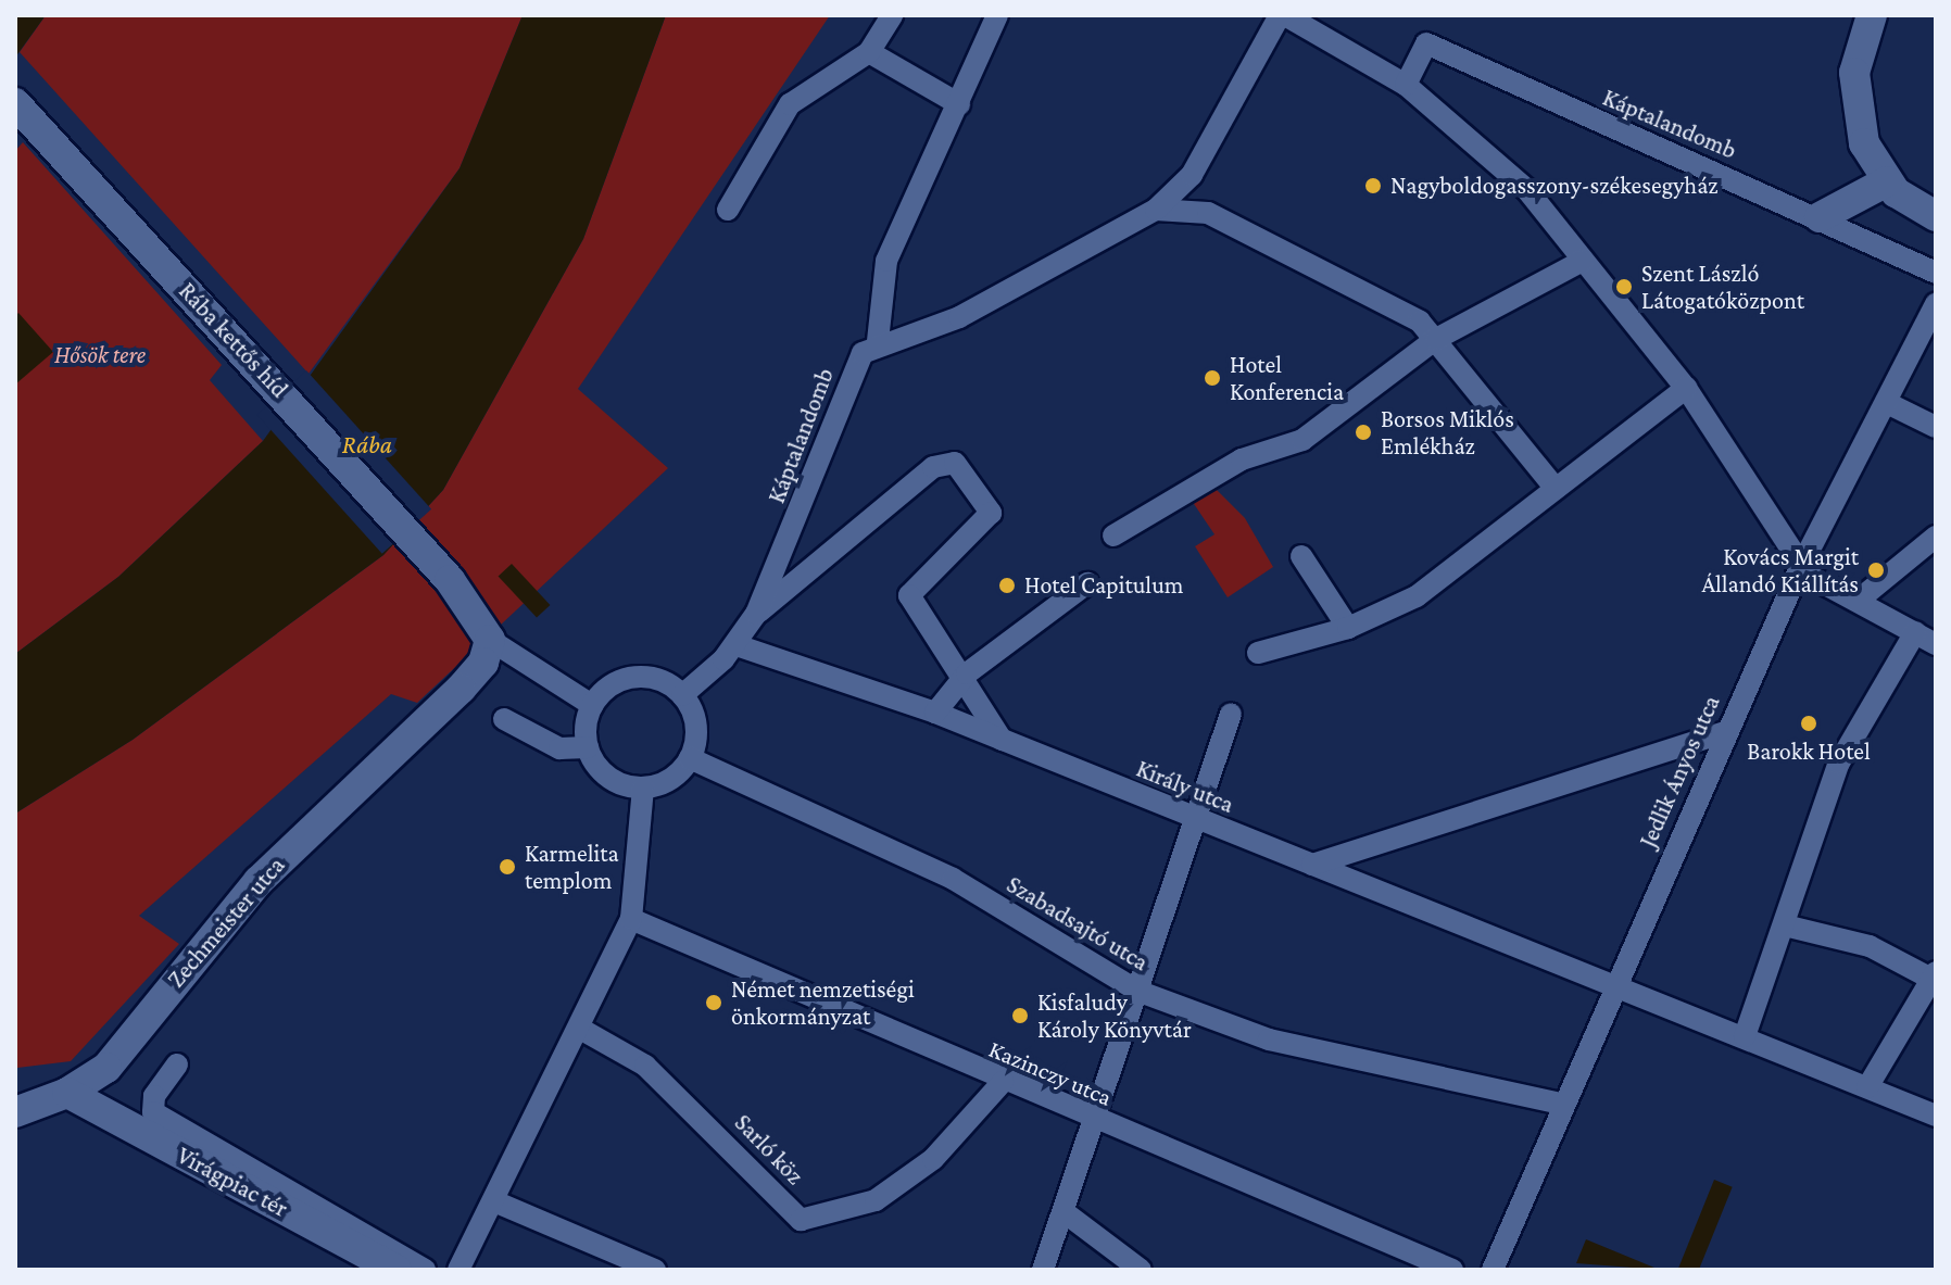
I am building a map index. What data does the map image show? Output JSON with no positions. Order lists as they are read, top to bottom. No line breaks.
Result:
{"streets":{"street":["Káptalandomb","Rába kettős híd","Jedlik Ányos utca","Király utca","Zechmeister utca","Szabadsajtó utca","Kazinczy utca","Sarló köz","Virágpiac tér"]},"crossings":[["Káptalandomb","Király utca"],["Káptalandomb","Szabadsajtó utca"],["Rába kettős híd","Zechmeister utca"],["Jedlik Ányos utca","Király utca"],["Jedlik Ányos utca","Szabadsajtó utca"],["Zechmeister utca","Virágpiac tér"],["Kazinczy utca","Sarló köz"]],"water":["Rába"],"parks":["Hősök tere"],"places":["Nagyboldogasszony-székesegyház","Szent László Látogatóközpont","Hotel Konferencia","Borsos Miklós Emlékház","Kovács Margit Állandó Kiállítás","Hotel Capitulum","Barokk Hotel","Karmelita templom","Német nemzetiségi önkormányzat","Kisfaludy Károly Könyvtár"]}
